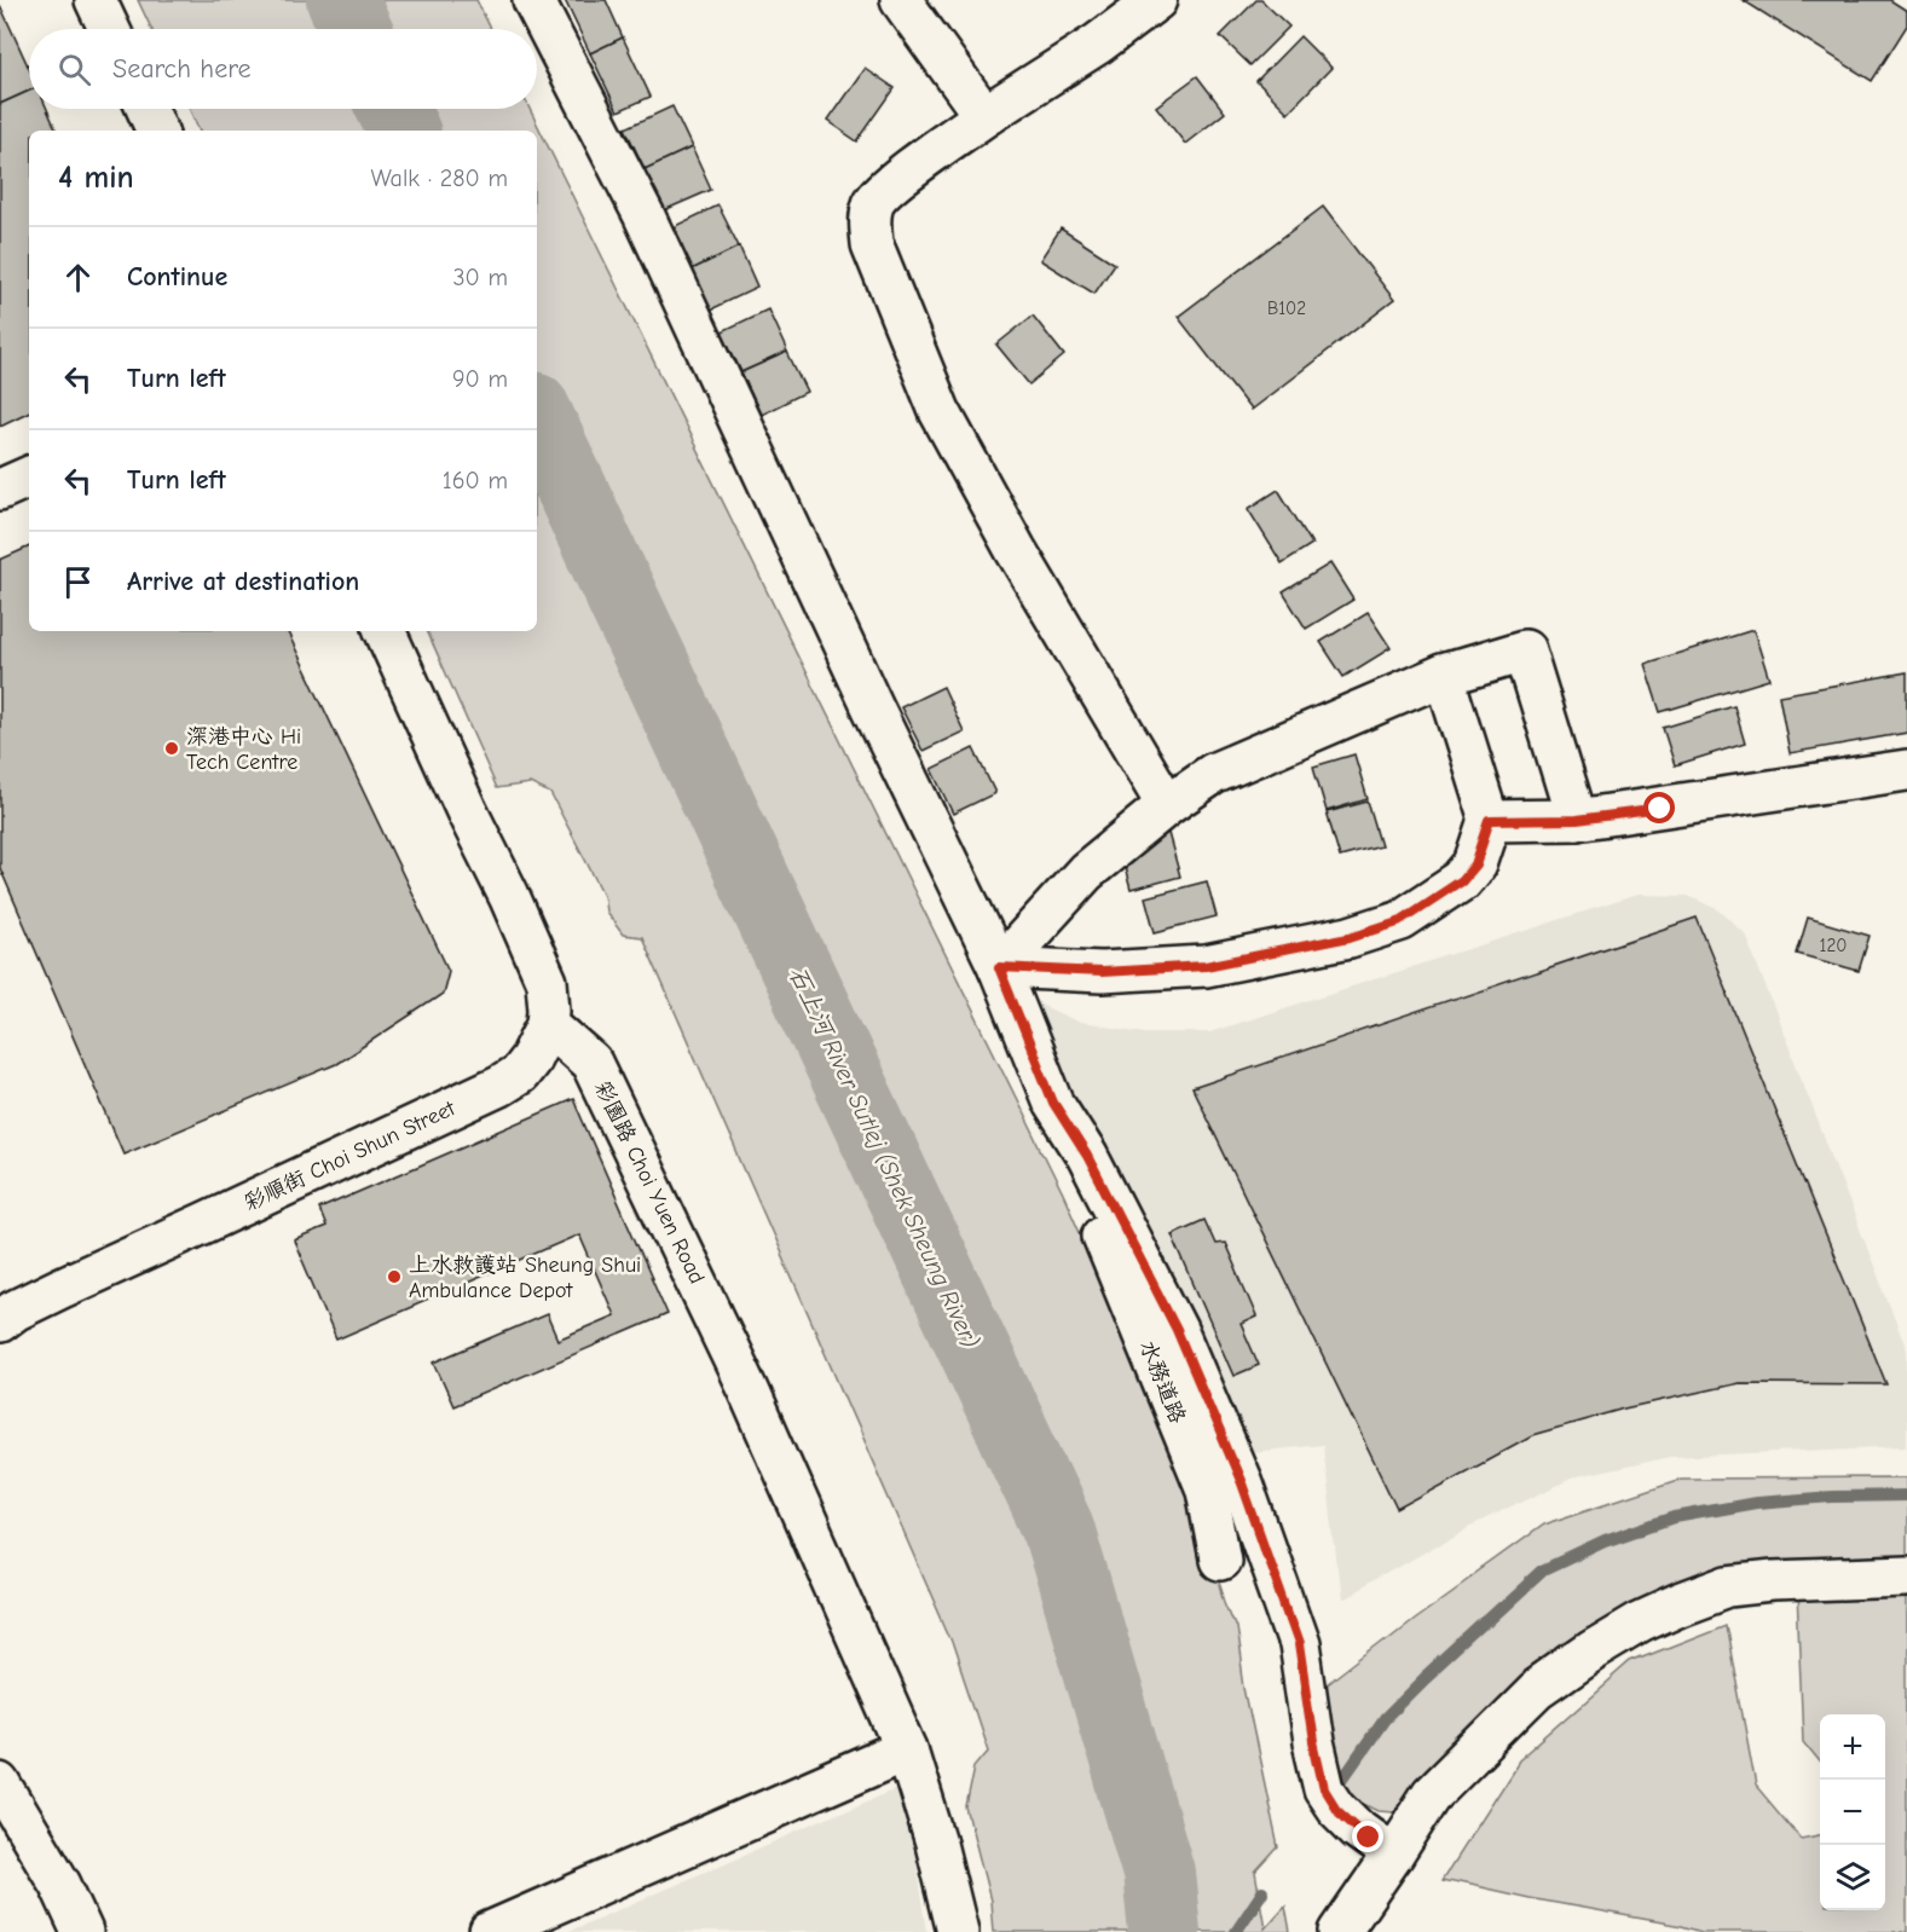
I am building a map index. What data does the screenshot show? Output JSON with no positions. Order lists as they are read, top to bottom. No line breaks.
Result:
{"streets":{"street":["彩順街 Choi Shun Street","彩園路 Choi Yuen Road","水務道路"]},"crossings":[["彩順街 Choi Shun Street","彩園路 Choi Yuen Road"]],"water":["石上河 River Sutlej (Shek Sheung River)"],"places":["深港中心 Hi Tech Centre","上水救護站 Sheung Shui Ambulance Depot"],"house_numbers":["B102","120"],"page":{"search":"Search here","heading":["4 min","Walk · 280 m"],"list":[["Continue","30 m"],["Turn left","90 m"],["Turn left","160 m"],"Arrive at destination"],"map_buttons":["+","−"]}}
